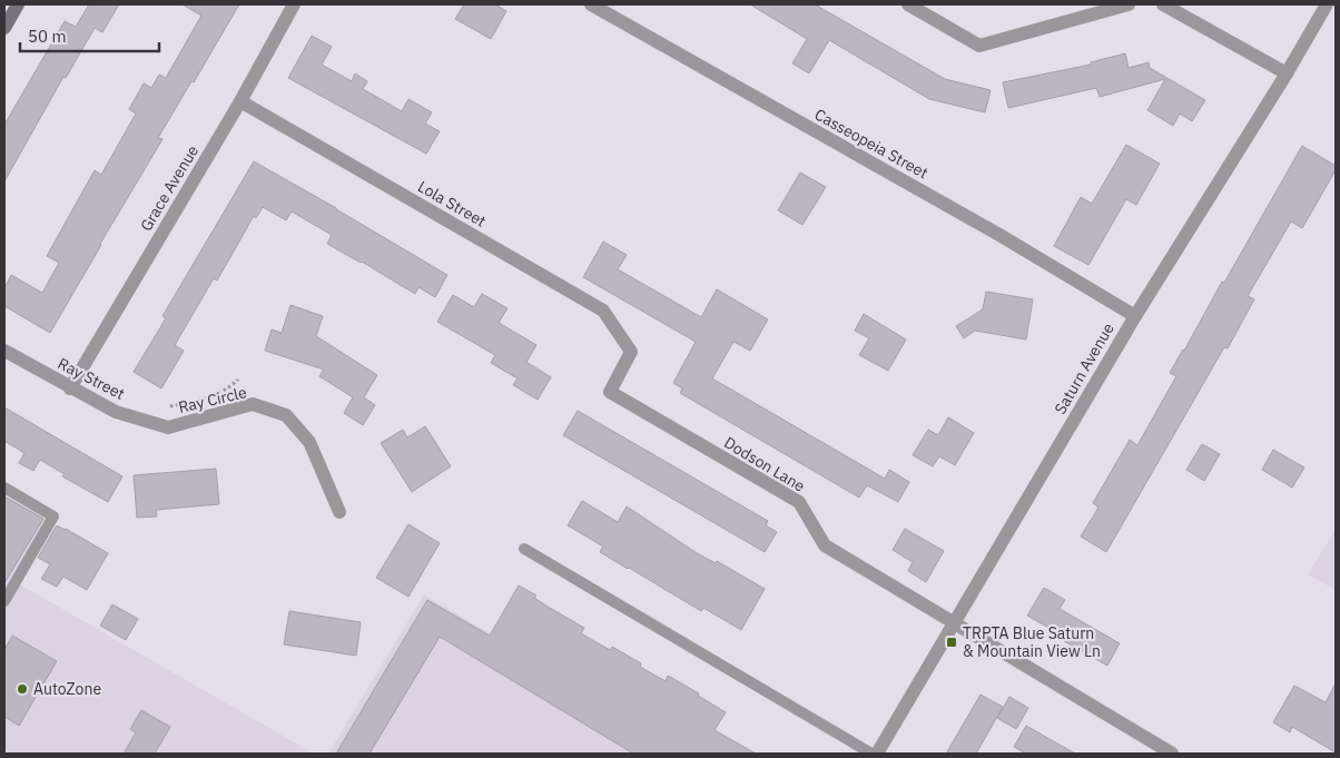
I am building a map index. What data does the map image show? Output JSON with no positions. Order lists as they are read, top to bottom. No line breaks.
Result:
{"streets":{"street":["Casseopeia Street","Grace Avenue","Lola Street","Saturn Avenue","Ray Street","Ray Circle","Dodson Lane"]},"crossings":[["Casseopeia Street","Saturn Avenue"],["Grace Avenue","Lola Street"],["Grace Avenue","Ray Street"],["Lola Street","Dodson Lane"],["Saturn Avenue","Dodson Lane"],["Ray Street","Ray Circle"]],"places":{"transit":["TRPTA Blue Saturn & Mountain View Ln"],"other":["AutoZone"]},"scale_bar":"50 m"}
